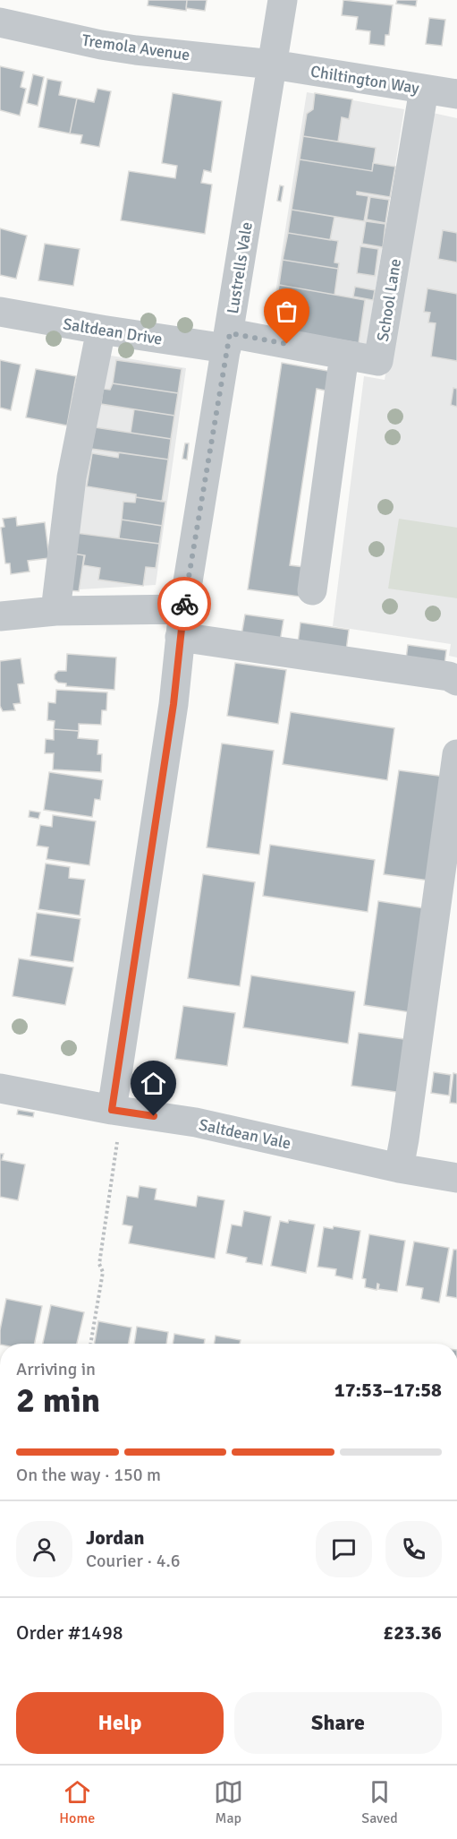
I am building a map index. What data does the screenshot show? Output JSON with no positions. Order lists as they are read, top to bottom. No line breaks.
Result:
{"streets":{"street":["Tremola Avenue","Chiltington Way","Lustrells Vale","School Lane","Saltdean Drive","Saltdean Vale"]},"crossings":[["Tremola Avenue","Chiltington Way"],["Tremola Avenue","Lustrells Vale"],["Chiltington Way","Lustrells Vale"],["Chiltington Way","School Lane"],["Lustrells Vale","School Lane"],["Lustrells Vale","Saltdean Drive"],["Lustrells Vale","Saltdean Vale"],["School Lane","Saltdean Drive"]],"page":{"heading":["2 min","Arriving in","17:53–17:58"],"panel":["Jordan","Courier · 4.6","Order #1498","£23.36"],"bar":"On the way · 150 m","buttons":["Help","Share"],"tabs":["Home","Map","Saved"]}}
